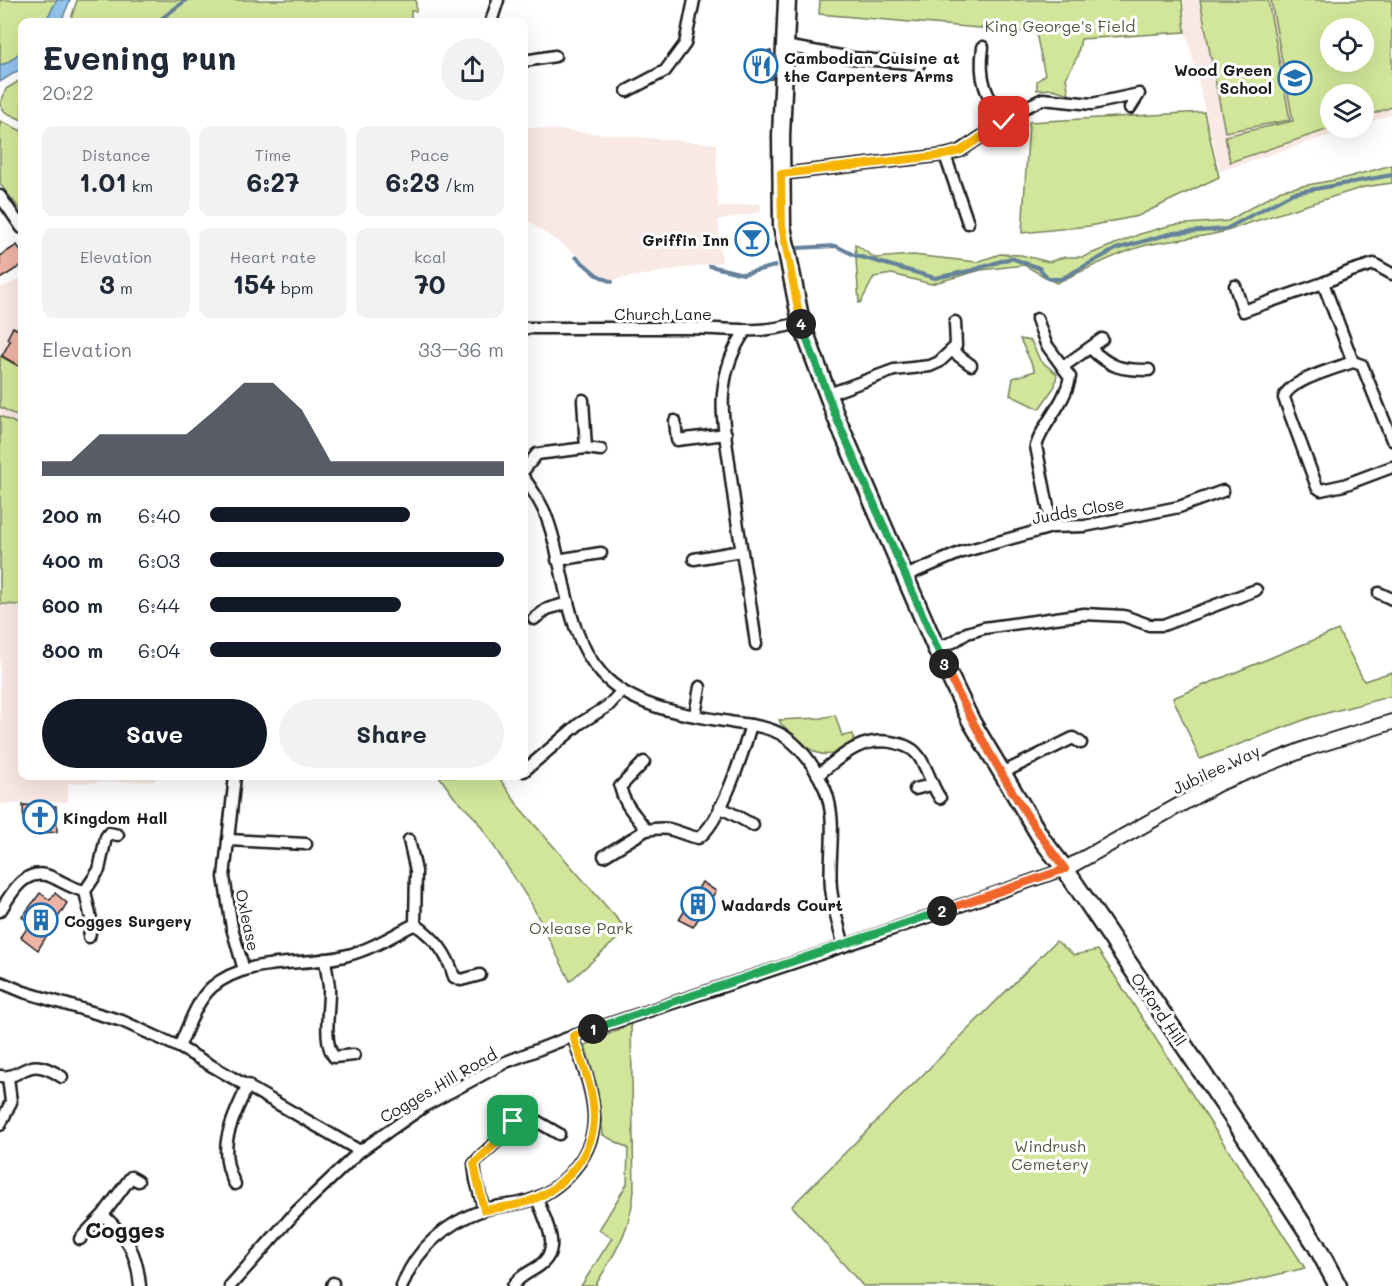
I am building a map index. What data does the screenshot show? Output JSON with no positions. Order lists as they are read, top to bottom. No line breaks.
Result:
{"streets":{"main road":["Oxford Hill"],"street":["Church Lane","Judds Close","Jubilee Way","Oxlease","Cogges Hill Road"]},"crossings":[["Church Lane","Oxford Hill"],["Judds Close","Oxford Hill"],["Jubilee Way","Oxford Hill"],["Jubilee Way","Cogges Hill Road"],["Oxford Hill","Cogges Hill Road"]],"districts":["Cogges"],"parks":["King George's Field","Oxlease Park","Windrush Cemetery"],"places":{"restaurant":["Cambodian Cuisine at the Carpenters Arms"],"school or university":["Wood Green School"],"bar":["Griffin Inn"],"church":["Kingdom Hall"],"building":["Wadards Court","Cogges Surgery"]},"page":{"heading":["Evening run","20:22"],"stats":[["Distance","1.01 km"],["Time","6:27"],["Pace","6:23 /km"],["Elevation","3 m"],["Heart rate","154 bpm"],["kcal","70"]],"pins":["4","3","2","1"],"chart":["Elevation","33–36 m"],"list":[{"name":"200 m","note":"6:40"},{"name":"400 m","note":"6:03"},{"name":"600 m","note":"6:44"},{"name":"800 m","note":"6:04"}],"buttons":["Save","Share"]}}
